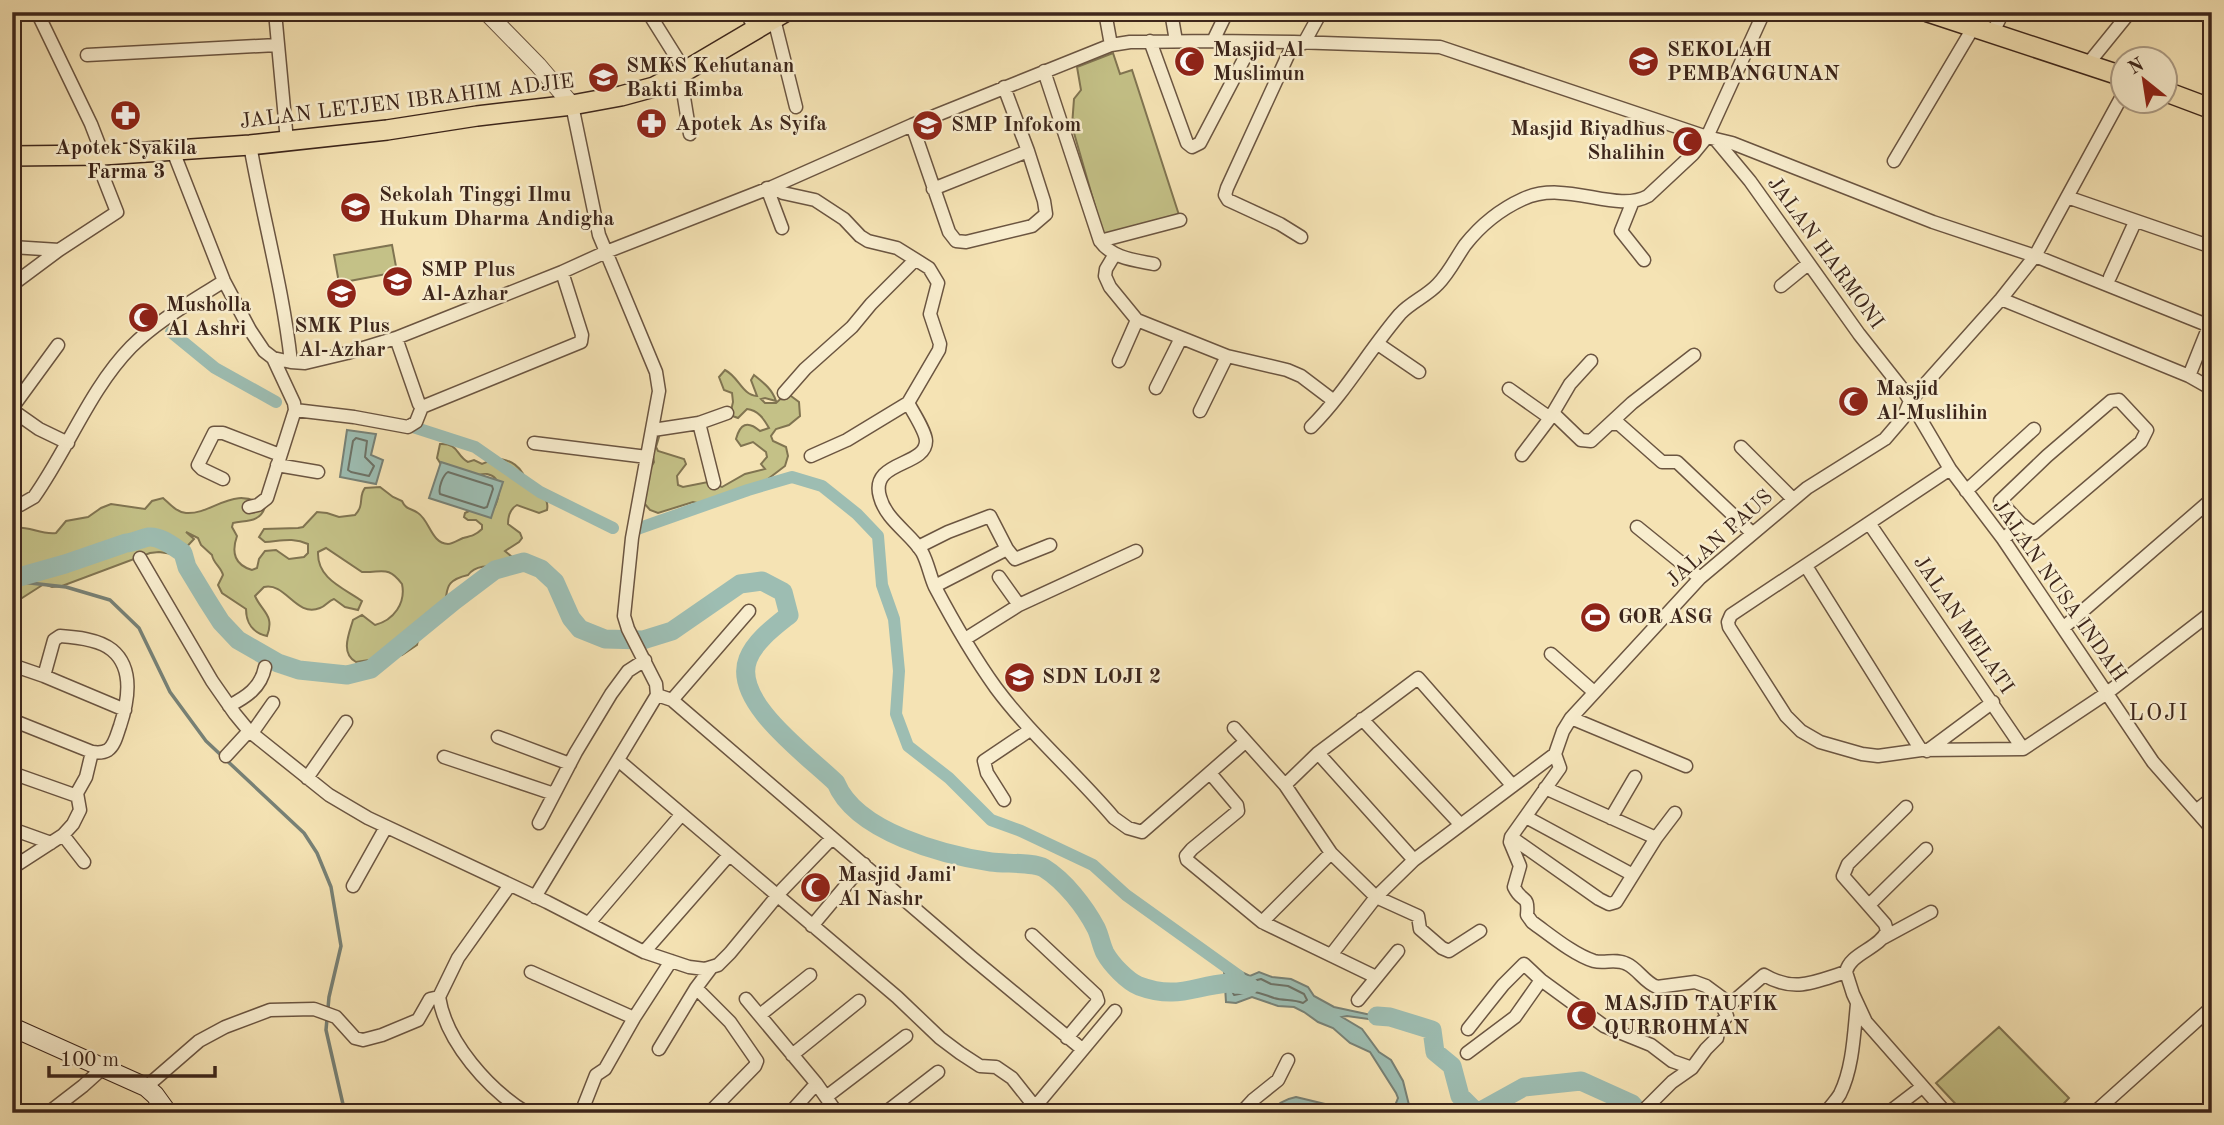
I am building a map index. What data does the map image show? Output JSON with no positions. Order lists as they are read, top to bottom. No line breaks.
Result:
{"streets":{"main road":["JALAN LETJEN IBRAHIM ADJIE"],"street":["JALAN HARMONI","JALAN PAUS","JALAN NUSA INDAH","JALAN MELATI"]},"crossings":[["JALAN HARMONI","JALAN PAUS"],["JALAN HARMONI","JALAN NUSA INDAH"],["JALAN PAUS","JALAN NUSA INDAH"]],"districts":["LOJI"],"places":{"mosque":["Masjid Al Muslimun","Masjid Riyadhus Shalihin","Musholla Al Ashri","Masjid Al-Muslihin","Masjid Jami' Al Nashr","MASJID TAUFIK QURROHMAN"],"school or university":["SEKOLAH PEMBANGUNAN","SMKS Kehutanan Bakti Rimba","SMP Infokom","Sekolah Tinggi Ilmu Hukum Dharma Andigha","SMP Plus Al-Azhar","SMK Plus Al-Azhar","SDN LOJI 2"],"pharmacy":["Apotek Syakila Farma 3","Apotek As Syifa"],"sports":["GOR ASG"]},"scale_bar":"100 m","north":"top left"}
